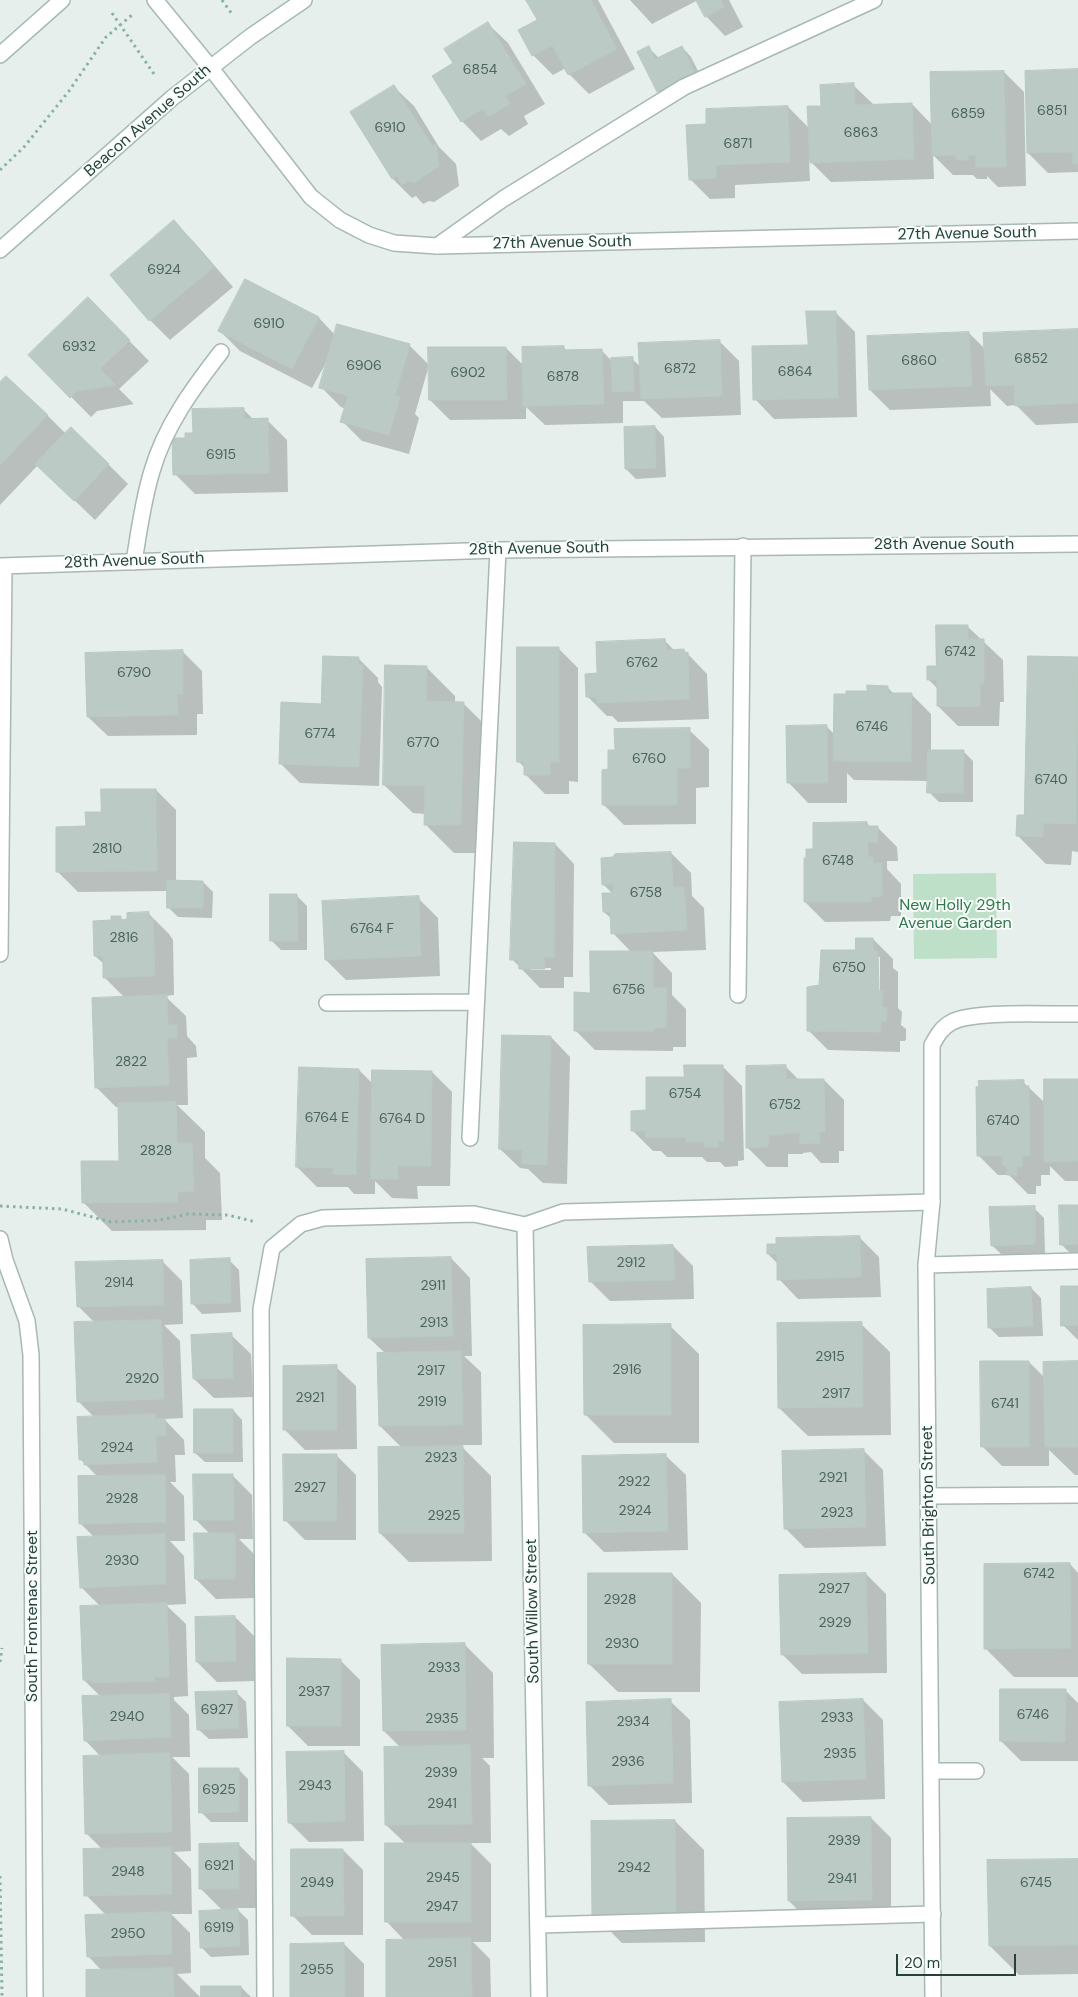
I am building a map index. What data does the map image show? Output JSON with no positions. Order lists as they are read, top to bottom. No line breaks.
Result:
{"streets":{"street":["Beacon Avenue South","27th Avenue South","28th Avenue South","South Brighton Street","South Willow Street","South Frontenac Street"]},"crossings":[["Beacon Avenue South","27th Avenue South"]],"parks":["New Holly 29th Avenue Garden"],"house_numbers":["6854","6851","6859","6910","6863","6871","6924","6910","6932","6852","6860","6906","6872","6864","6902","6878","6915","6742","6762","6790","6746","6774","6770","6760","6740","2810","6748","6758","6764 F","2816","6750","6756","2822","6754","6752","6764 E","6764 D","6740","2828","2912","2914","2911","2913","2915","2916","2917","2920","2917","2921","2919","6741","2924","2923","2921","2922","2927","2928","2924","2923","2925","2930","6742","2927","2928","2929","2930","2933","2937","6927","6746","2940","2933","2935","2934","2935","2936","2939","2943","6925","2941","2939","6921","2942","2948","2945","2941","2949","6745","2947","6919","2950","2951","2955"],"scale_bar":"20 m"}
